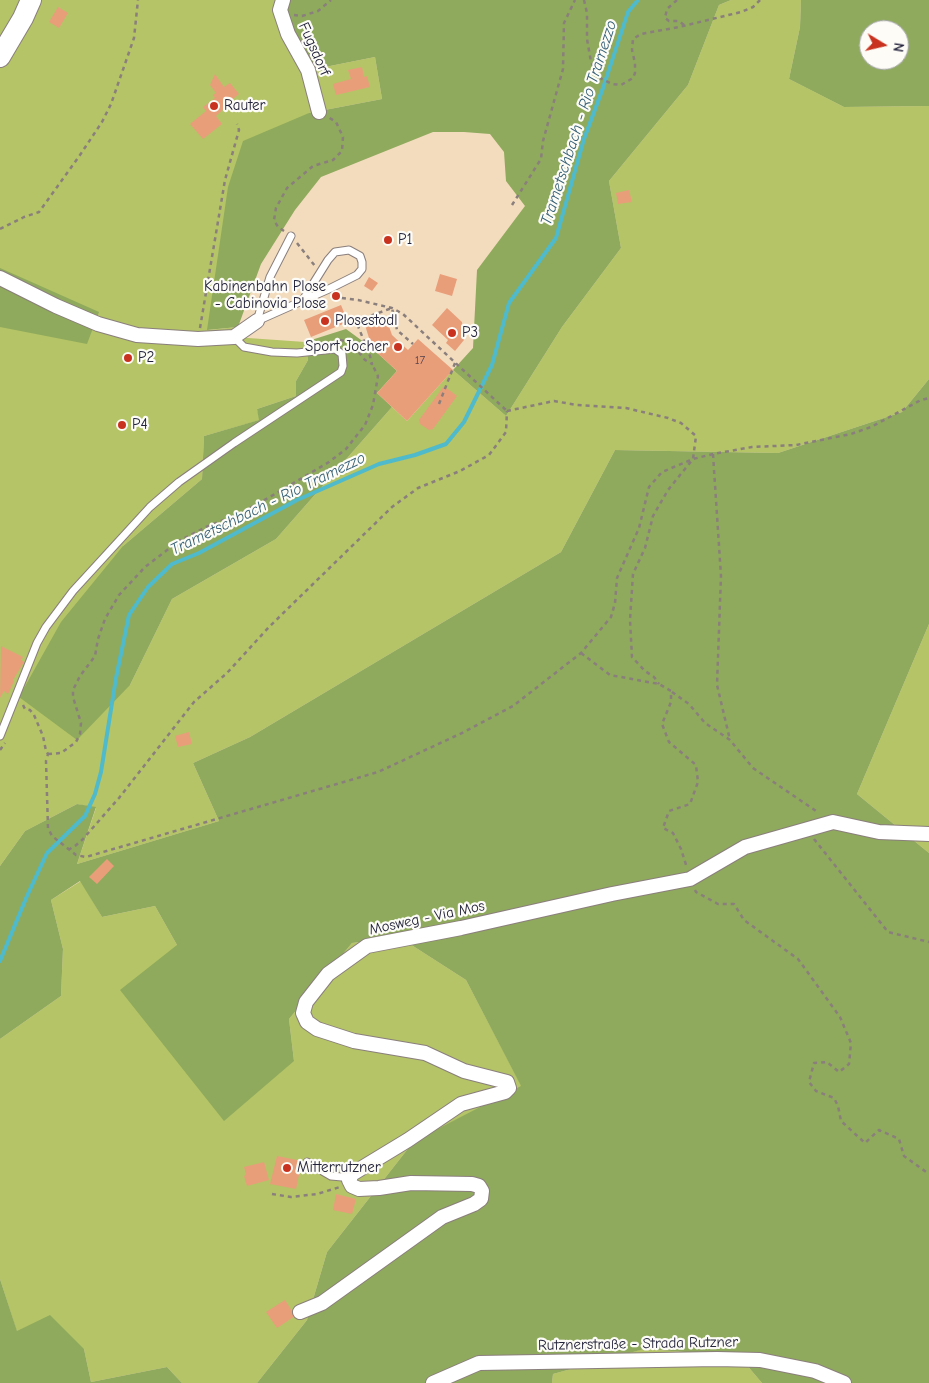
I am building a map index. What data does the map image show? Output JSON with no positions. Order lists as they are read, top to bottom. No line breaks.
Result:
{"streets":{"street":["Fugsdorf","Mosweg - Via Mos","Rutznerstraße - Strada Rutzner"]},"water":["Trametschbach - Rio Tramezzo"],"places":["Rauter","P1","Kabinenbahn Plose - Cabinovia Plose","Plosestodl","P3","Sport Jocher","P2","P4","Mitterrutzner"],"house_numbers":["17"],"north":"right"}
